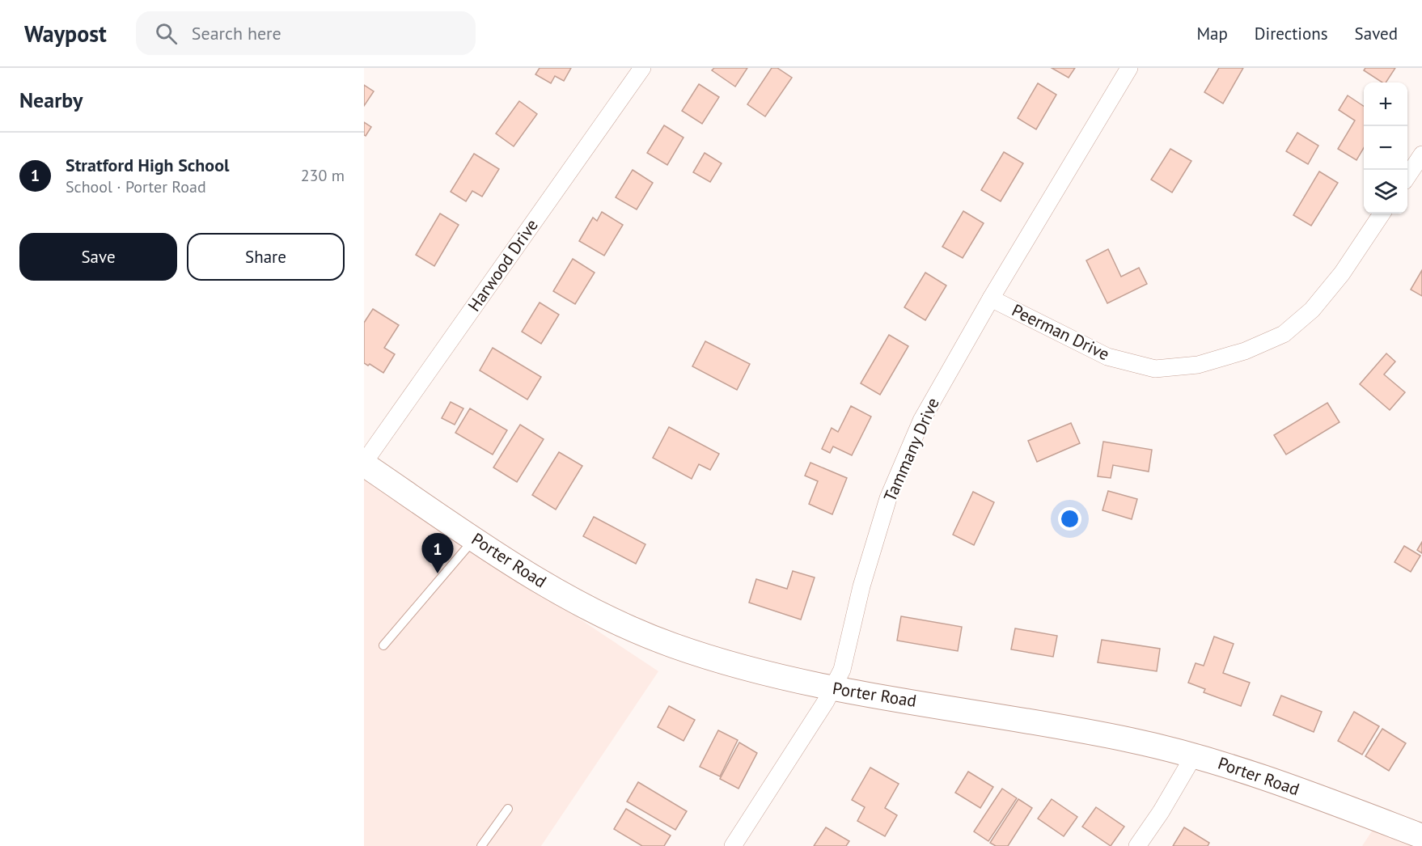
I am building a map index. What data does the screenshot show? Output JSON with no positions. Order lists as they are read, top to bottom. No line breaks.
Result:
{"streets":{"street":["Harwood Drive","Peerman Drive","Tammany Drive","Porter Road"]},"crossings":[["Harwood Drive","Porter Road"],["Peerman Drive","Tammany Drive"],["Tammany Drive","Porter Road"]],"page":{"header":"Waypost","search":"Search here","nav":["Map","Directions","Saved"],"heading":"Nearby","map_buttons":["+","−"],"list":[{"mark":"1","name":"Stratford High School","note":"School · Porter Road","value":"230 m"}],"buttons":["Save","Share"],"pins":"1"}}
